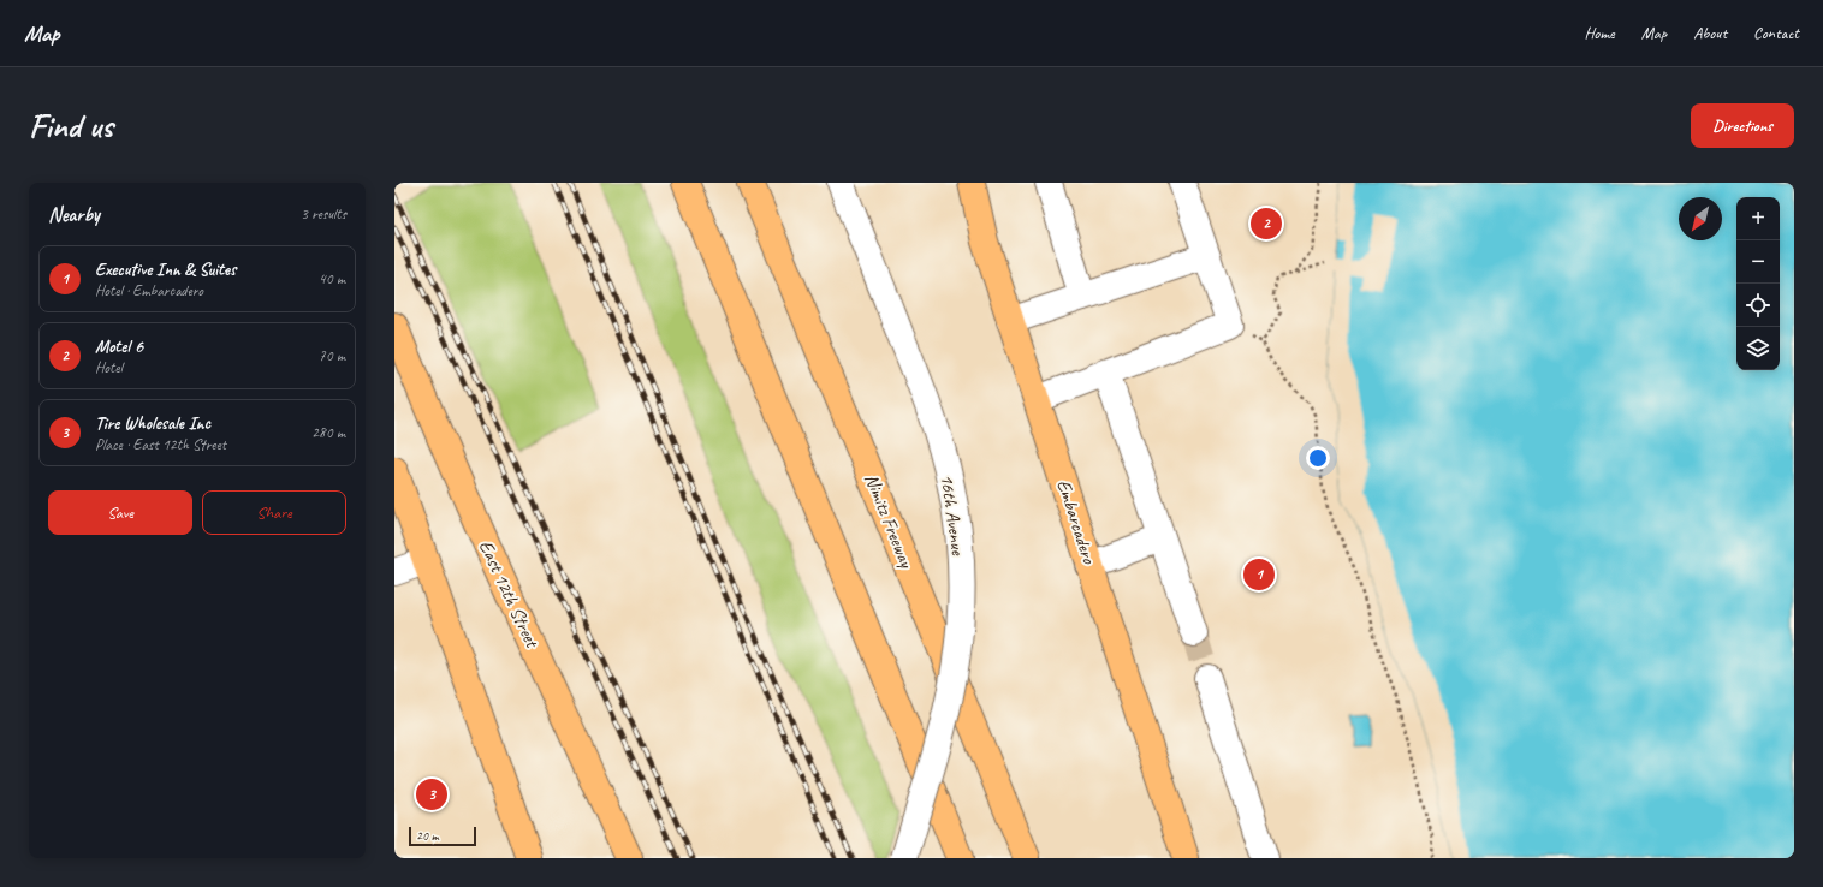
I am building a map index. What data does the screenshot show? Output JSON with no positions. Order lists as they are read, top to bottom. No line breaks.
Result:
{"streets":{"main road":["Nimitz Freeway","Embarcadero","East 12th Street"],"street":["16th Avenue"]},"scale_bar":"20 m","north":"bottom left","page":{"header":"Map","nav":["Home","Map","About","Contact"],"buttons":["Directions",["Save","Share"]],"title":"Find us","heading":["Nearby","3 results"],"map_buttons":["+","−"],"pins":["2","1","3"],"list":[{"mark":"1","name":"Executive Inn & Suites","note":"Hotel · Embarcadero","value":"40 m"},{"mark":"2","name":"Motel 6","note":"Hotel","value":"70 m"},{"mark":"3","name":"Tire Wholesale Inc","note":"Place · East 12th Street","value":"280 m"}],"scale":"20 m"}}
